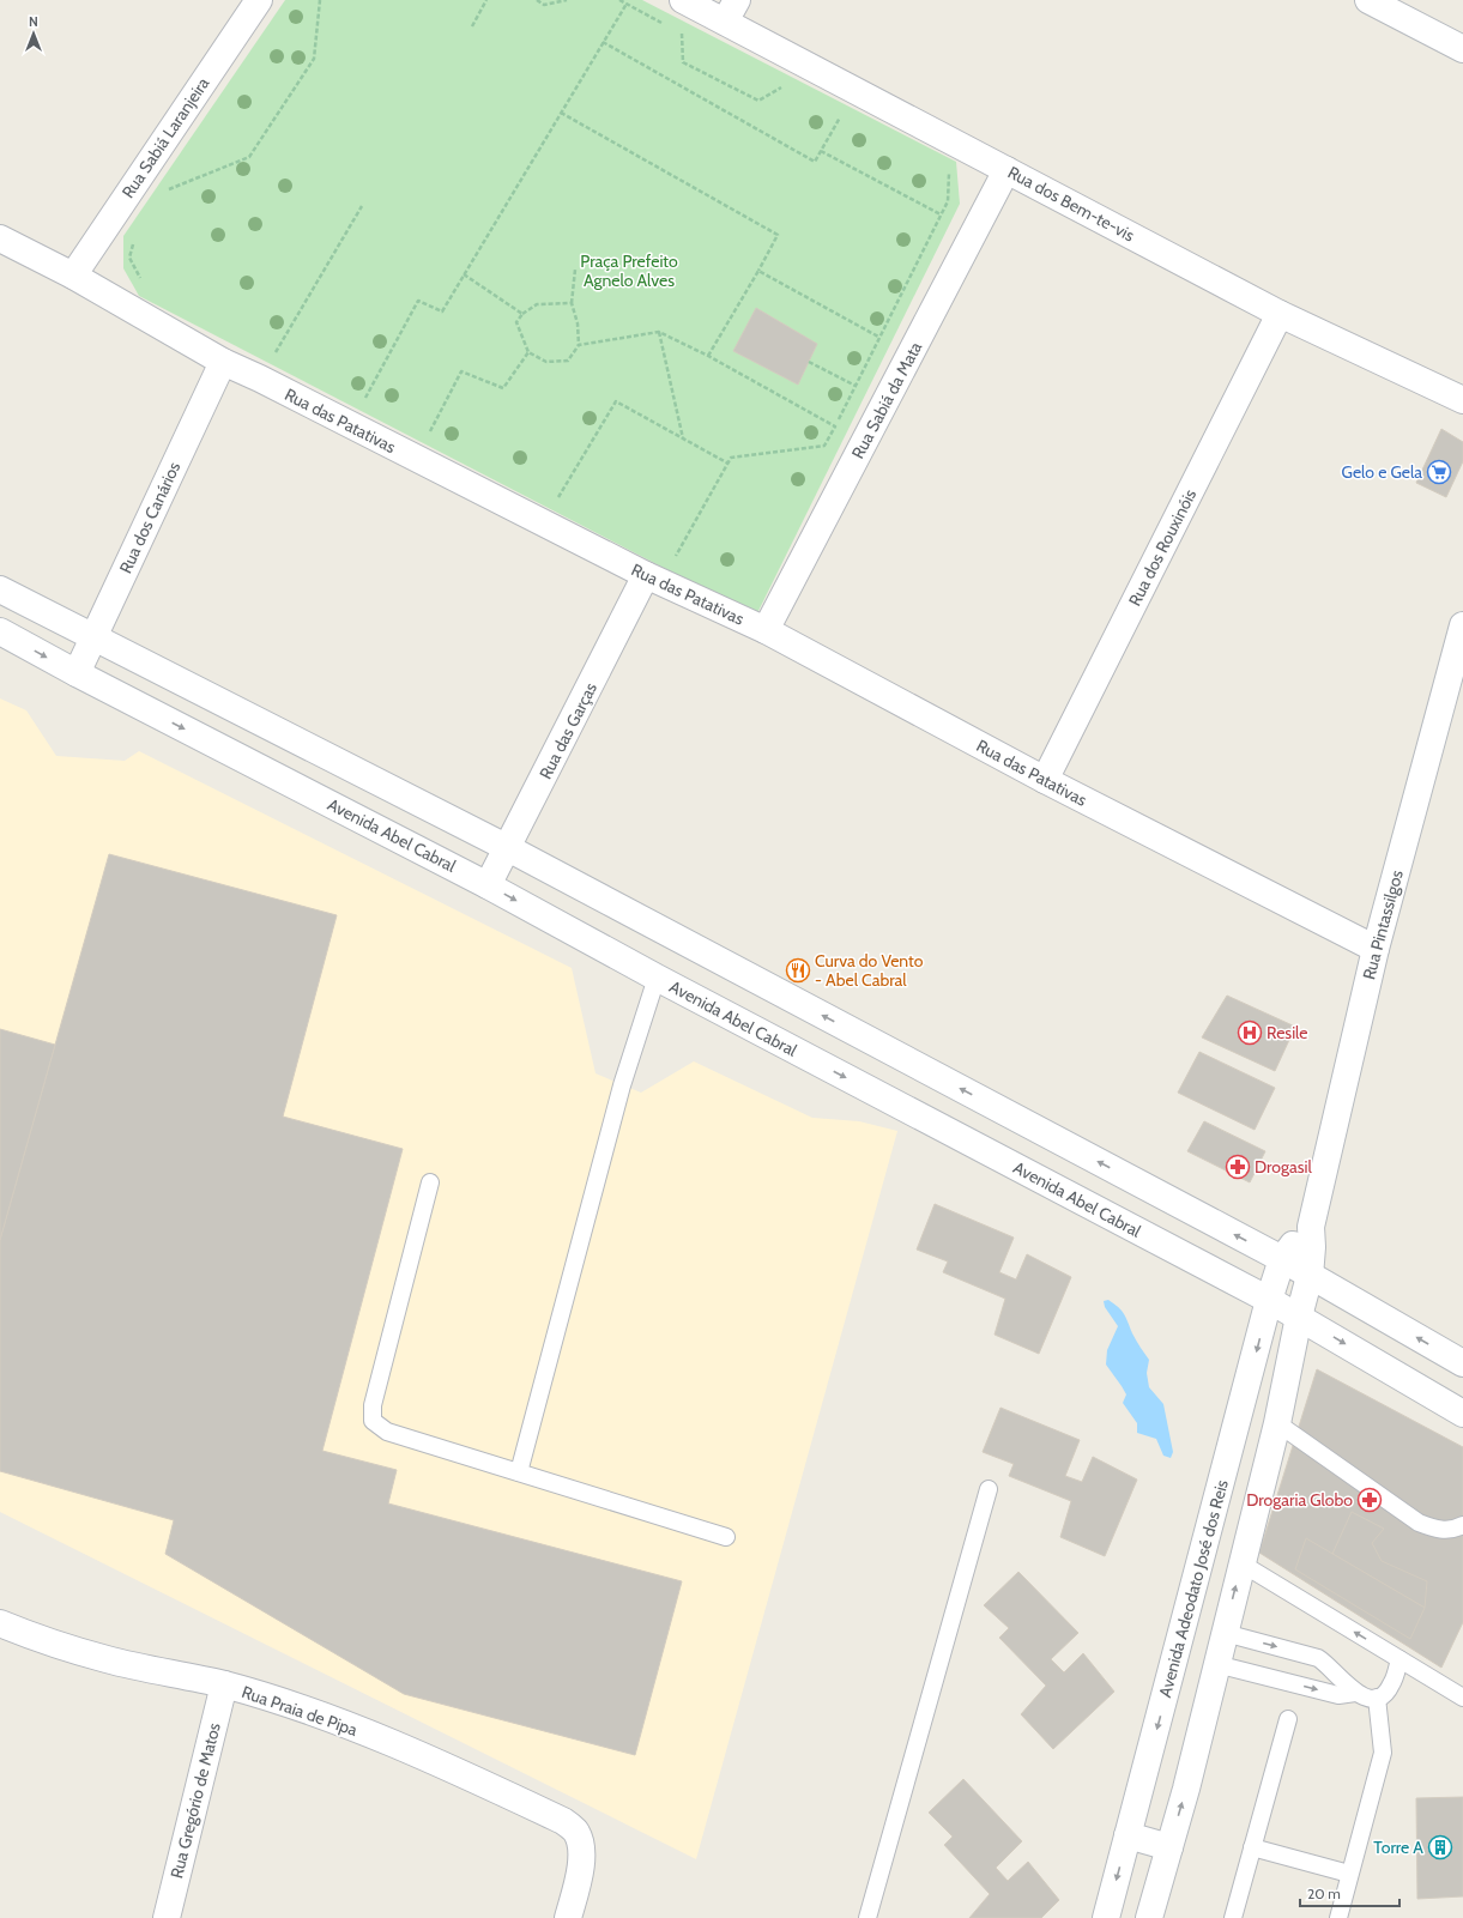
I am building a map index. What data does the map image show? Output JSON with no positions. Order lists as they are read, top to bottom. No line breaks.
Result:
{"streets":{"main road":["Rua Sabiá Laranjeira","Rua dos Bem-te-vis","Rua Sabiá da Mata","Rua das Patativas","Rua dos Canários","Rua dos Rouxinóis","Rua das Garças","Avenida Abel Cabral","Rua Pintassilgos","Avenida Adeodato José dos Reis","Rua Praia de Pipa","Rua Gregório de Matos"]},"crossings":[["Rua Sabiá Laranjeira","Rua das Patativas"],["Rua dos Bem-te-vis","Rua Sabiá da Mata"],["Rua dos Bem-te-vis","Rua dos Rouxinóis"],["Rua Sabiá da Mata","Rua das Patativas"],["Rua das Patativas","Rua dos Canários"],["Rua das Patativas","Rua dos Rouxinóis"],["Rua das Patativas","Rua das Garças"],["Rua das Patativas","Rua Pintassilgos"],["Rua dos Canários","Avenida Abel Cabral"],["Rua das Garças","Avenida Abel Cabral"],["Avenida Abel Cabral","Avenida Adeodato José dos Reis"],["Rua Pintassilgos","Avenida Adeodato José dos Reis"],["Rua Praia de Pipa","Rua Gregório de Matos"]],"parks":["Praça Prefeito Agnelo Alves"],"places":{"supermarket":["Gelo e Gela"],"restaurant":["Curva do Vento - Abel Cabral"],"hospital":["Resile"],"pharmacy":["Drogasil","Drogaria Globo"],"building":["Torre A"]},"scale_bar":"20 m","north":"top"}
